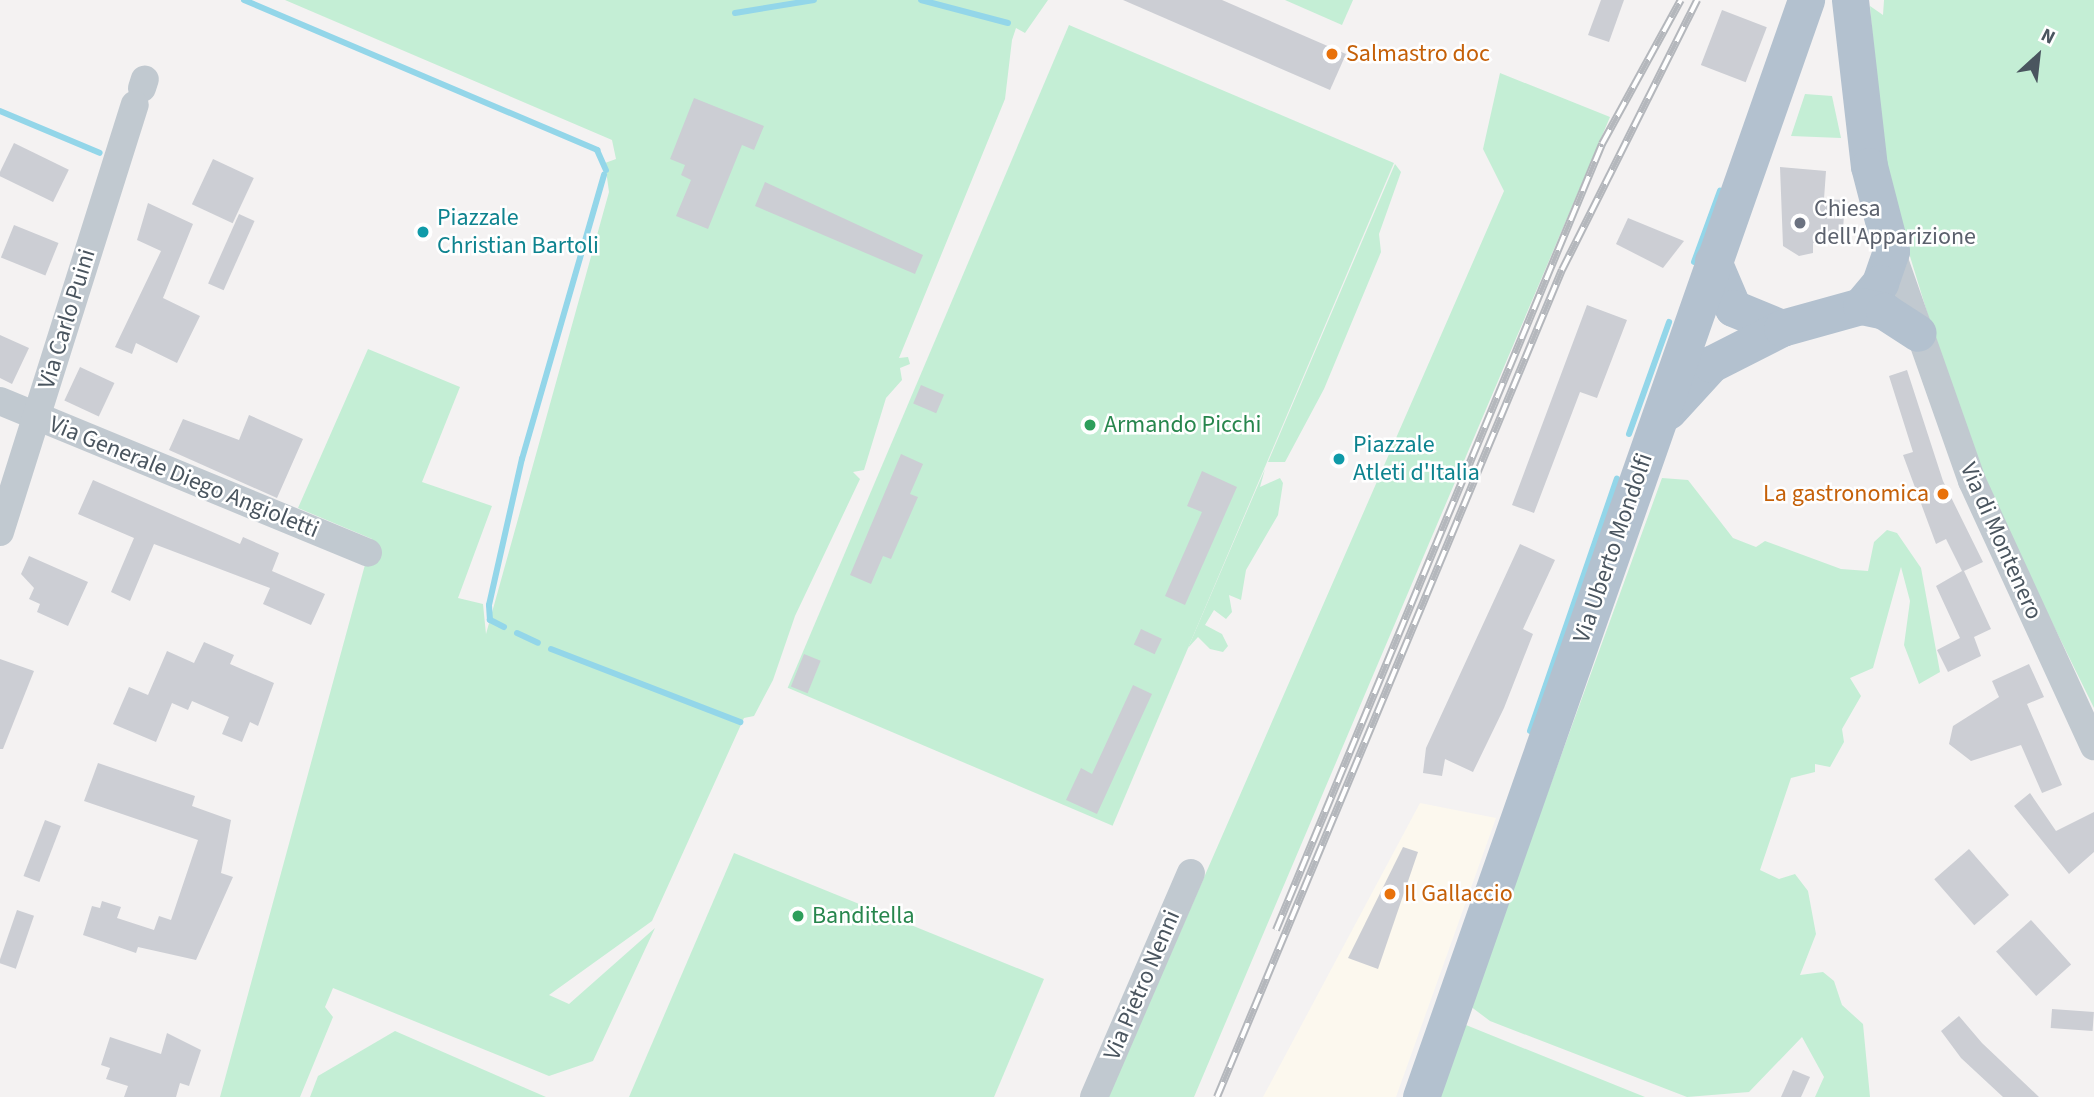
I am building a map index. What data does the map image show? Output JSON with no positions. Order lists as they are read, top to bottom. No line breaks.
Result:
{"streets":{"main road":["Via di Montenero","Via Uberto Mondolfi"],"street":["Via Carlo Puini","Via Generale Diego Angioletti","Via Pietro Nenni"]},"crossings":[["Via Carlo Puini","Via Generale Diego Angioletti"]],"places":["Salmastro doc","Chiesa dell'Apparizione","Piazzale Christian Bartoli","Armando Picchi","Piazzale Atleti d'Italia","La gastronomica","Il Gallaccio","Banditella"],"north":"top right"}
